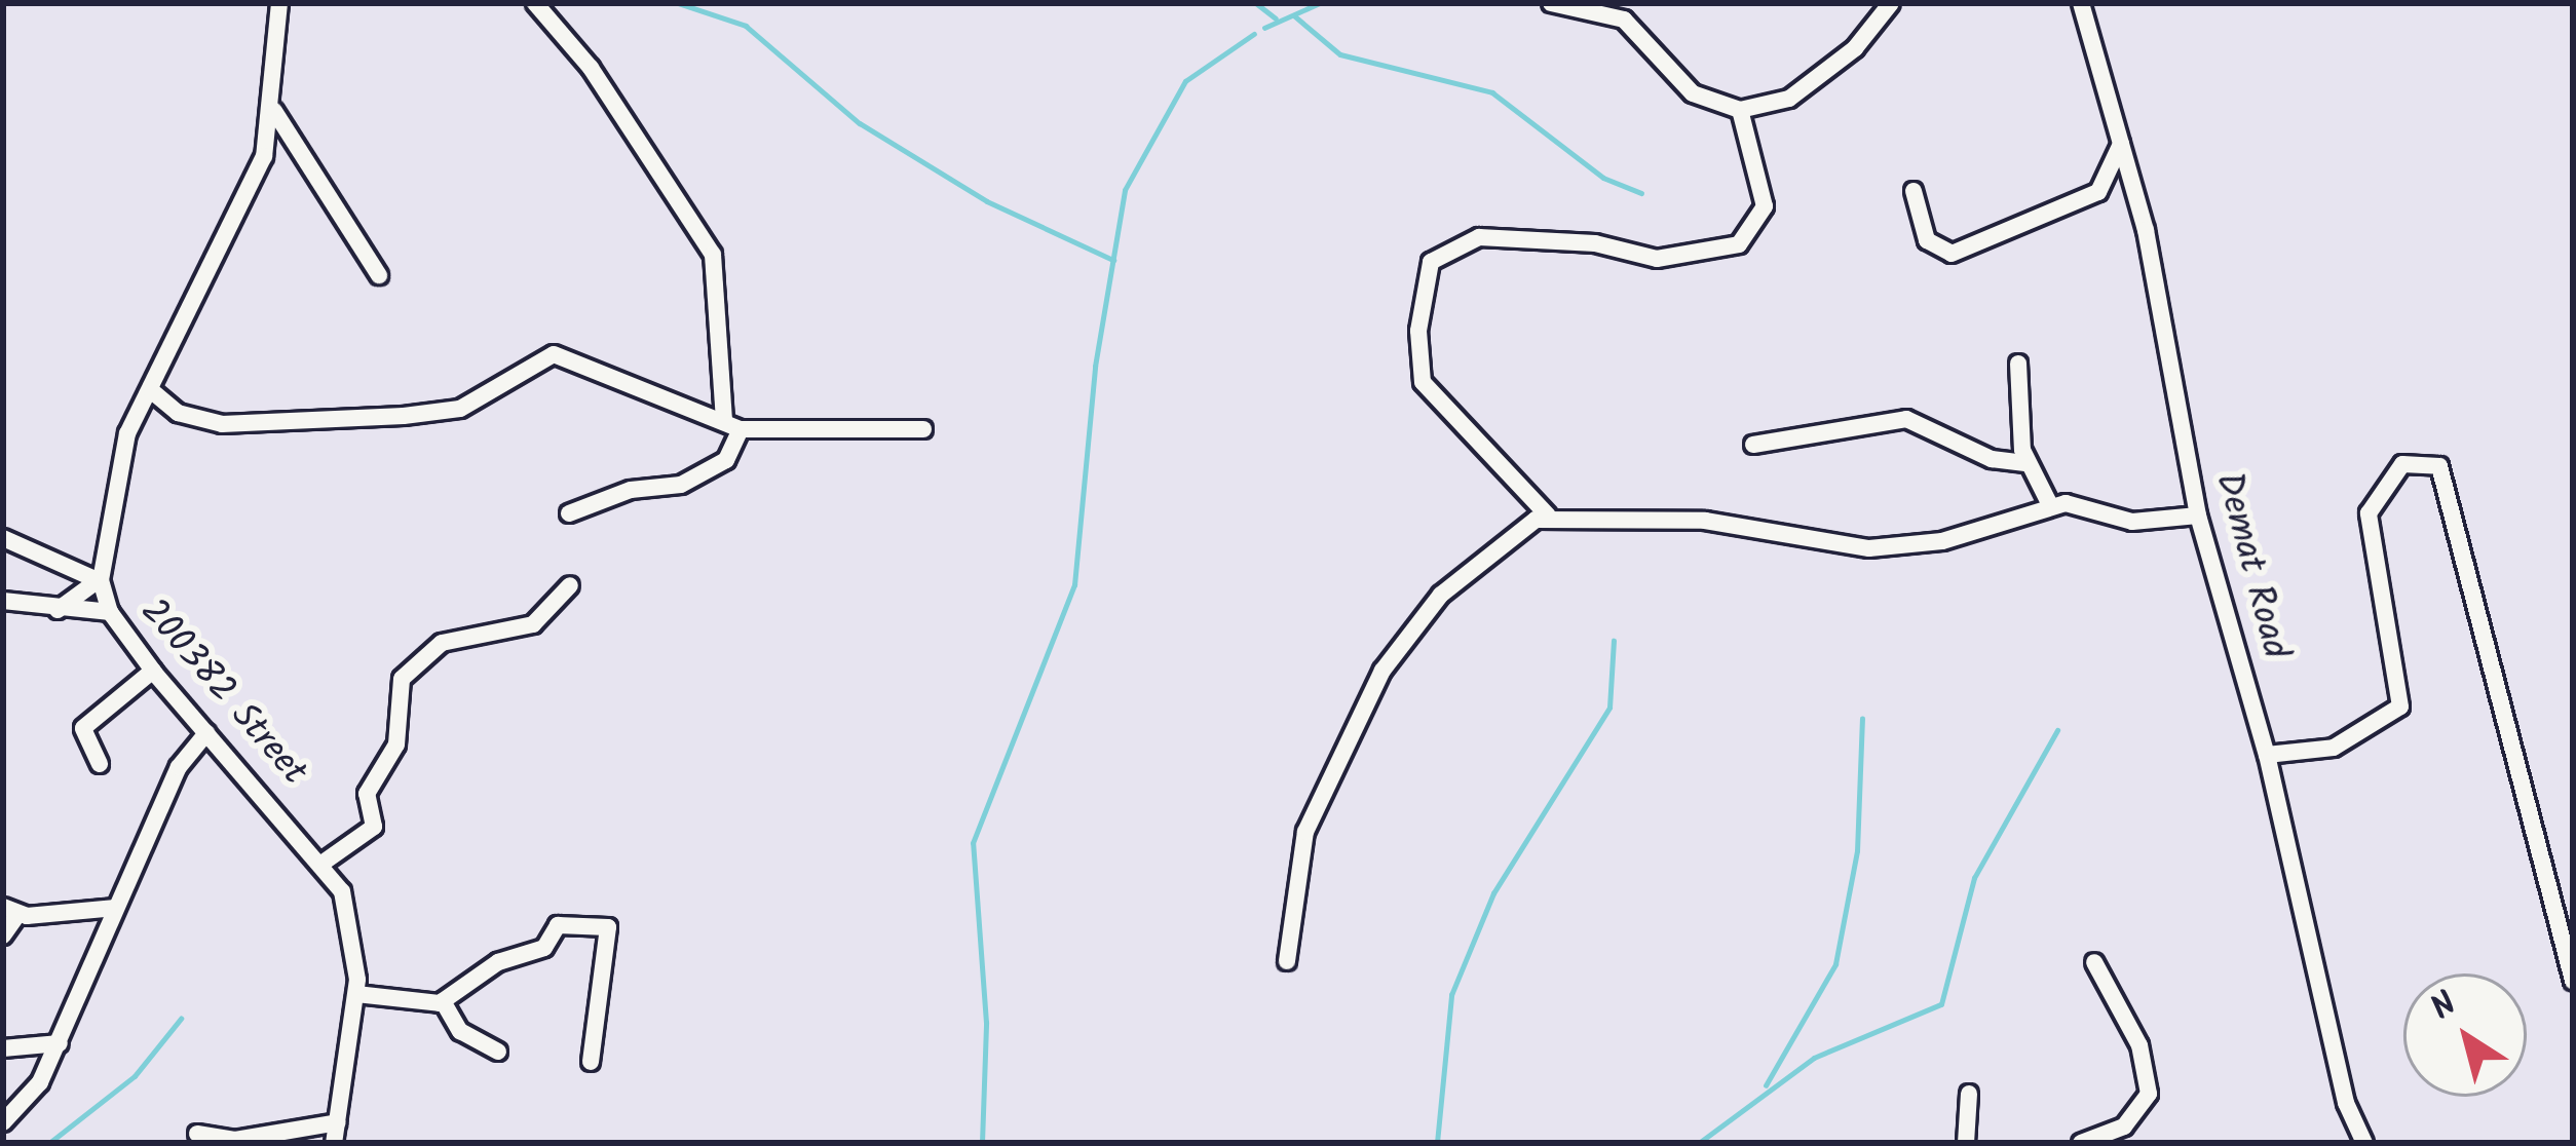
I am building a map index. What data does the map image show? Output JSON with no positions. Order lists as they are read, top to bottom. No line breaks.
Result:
{"streets":{"street":["Demat Road","200382 Street"]},"north":"top left"}
